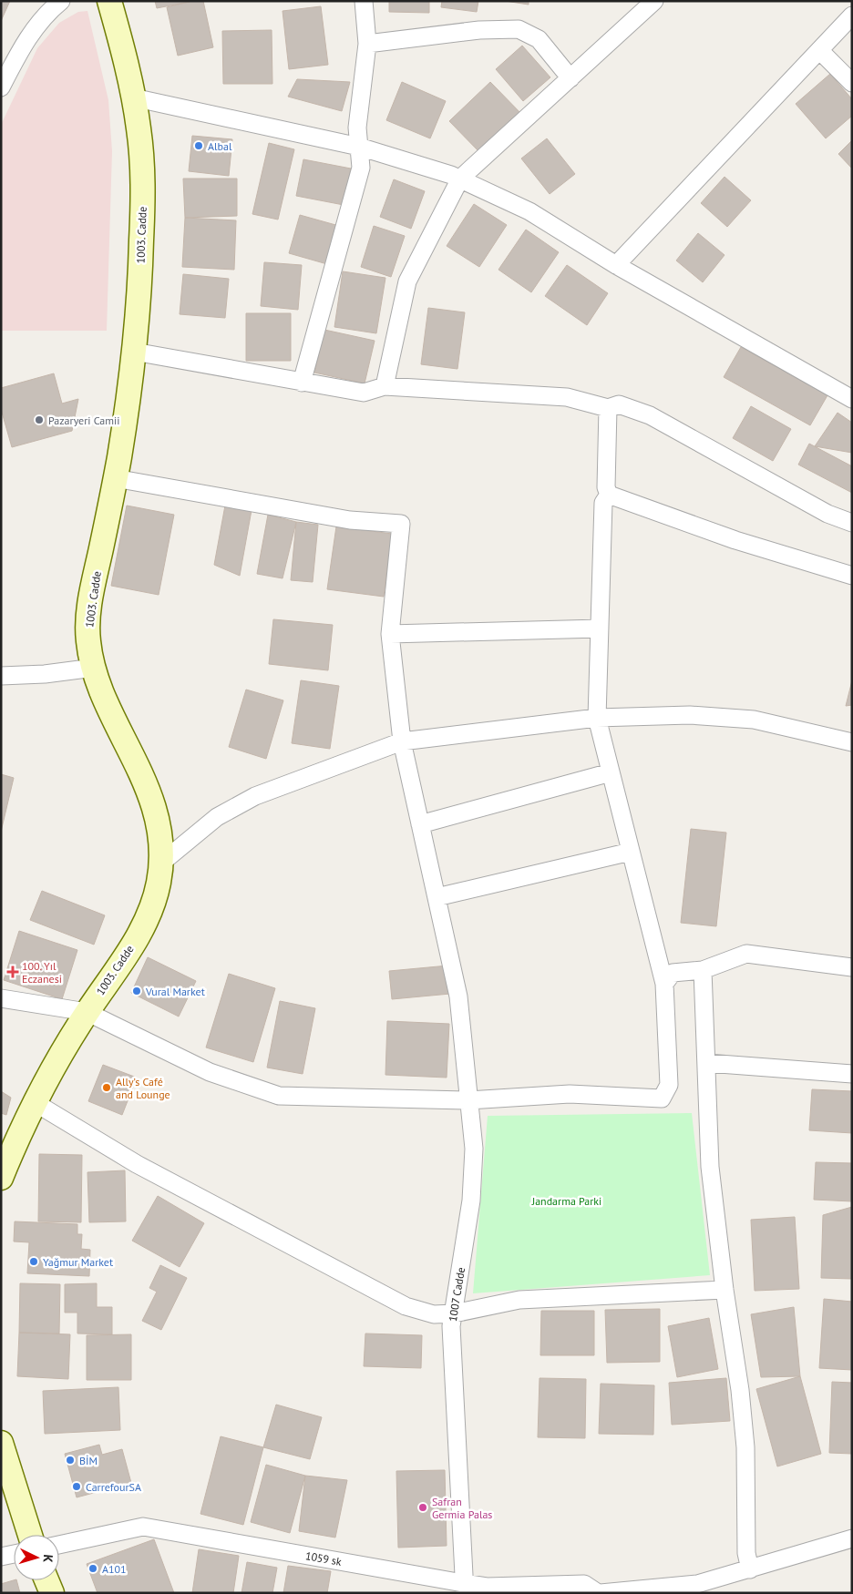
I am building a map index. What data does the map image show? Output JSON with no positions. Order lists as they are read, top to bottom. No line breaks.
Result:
{"streets":{"main road":["1003. Cadde"],"street":["1007 Cadde","1059 sk"]},"crossings":[["1003. Cadde","1007 Cadde"],["1007 Cadde","1059 sk"]],"parks":["Jandarma Parki"],"places":{"other":["Albal","Pazaryeri Camii","Vural Market","Ally’s Café and Lounge","Yağmur Market","BİM","CarrefourSA","Safran Germia Palas","A101"],"health":["100. Yıl Eczanesi"]},"north":"right"}
